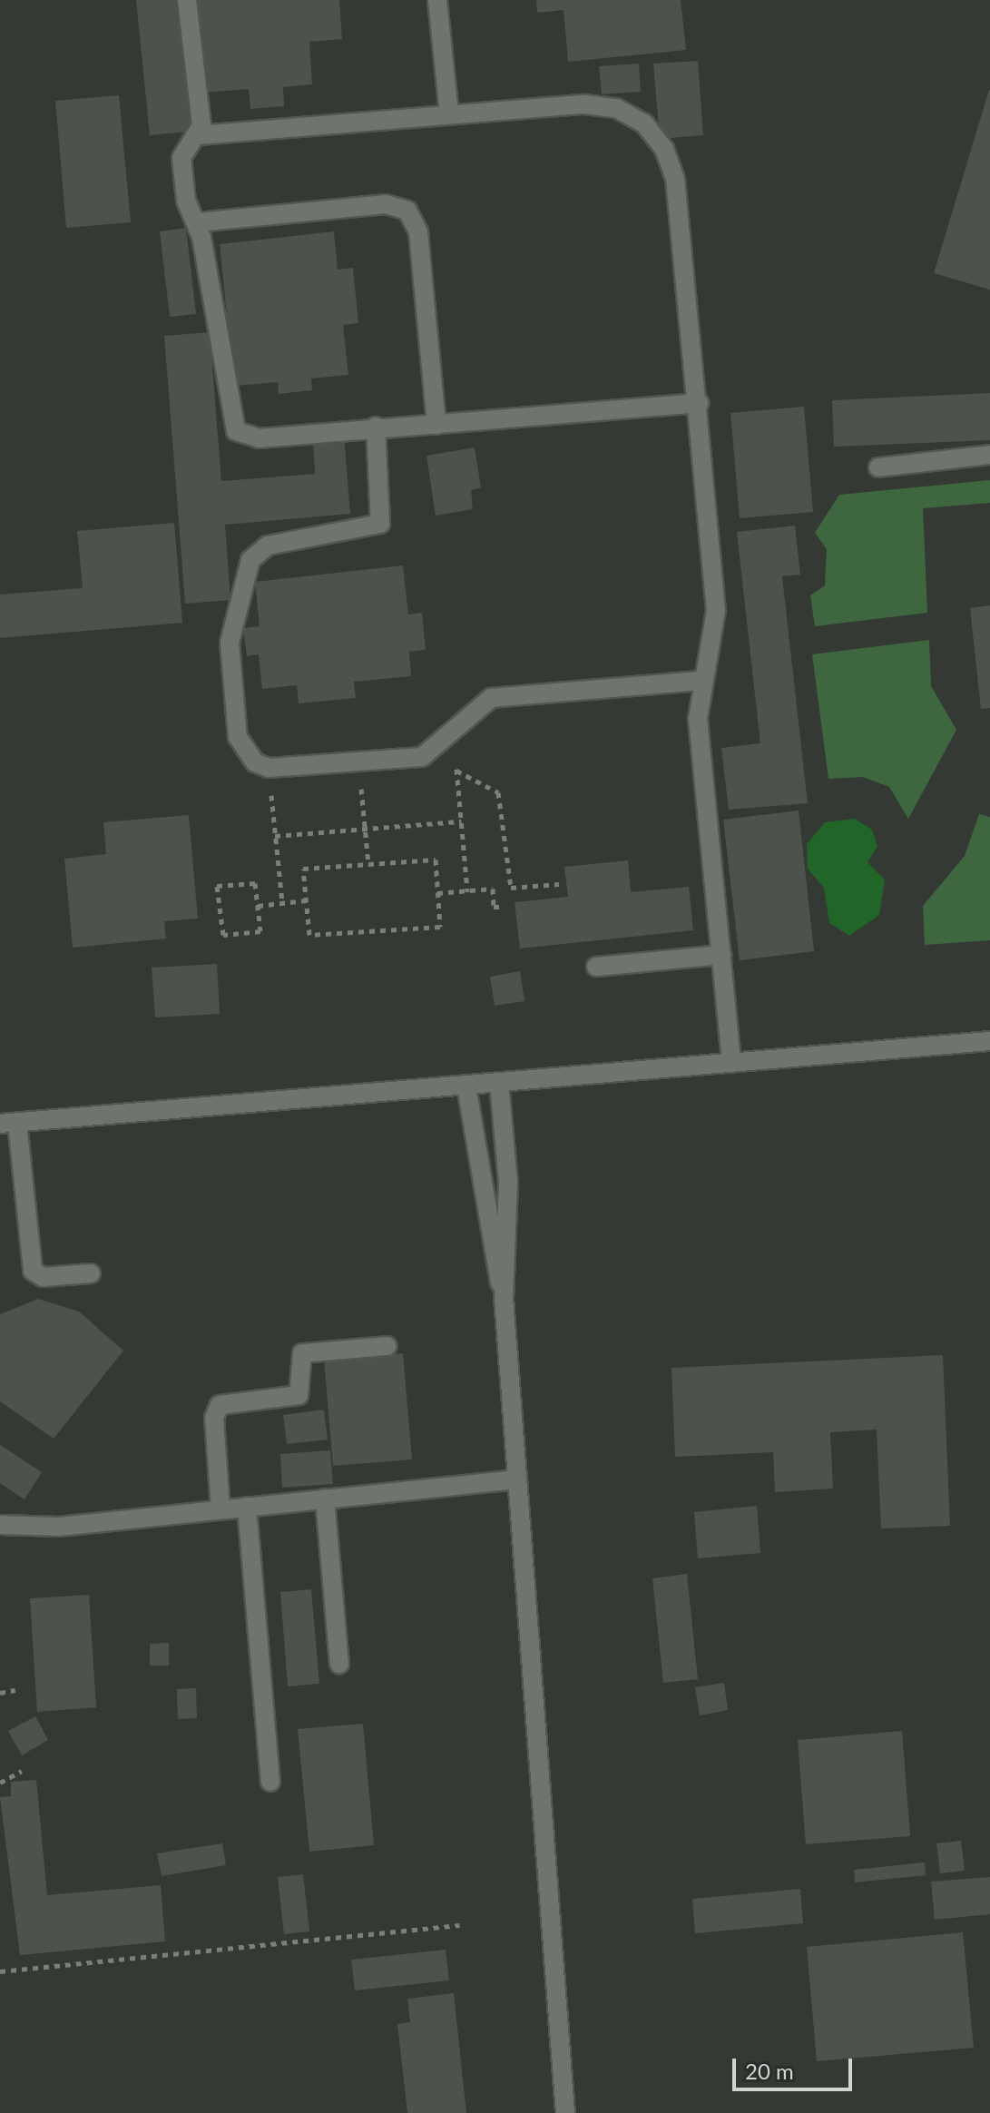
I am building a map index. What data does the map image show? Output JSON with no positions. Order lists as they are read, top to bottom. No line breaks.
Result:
{"scale_bar":"20 m"}
